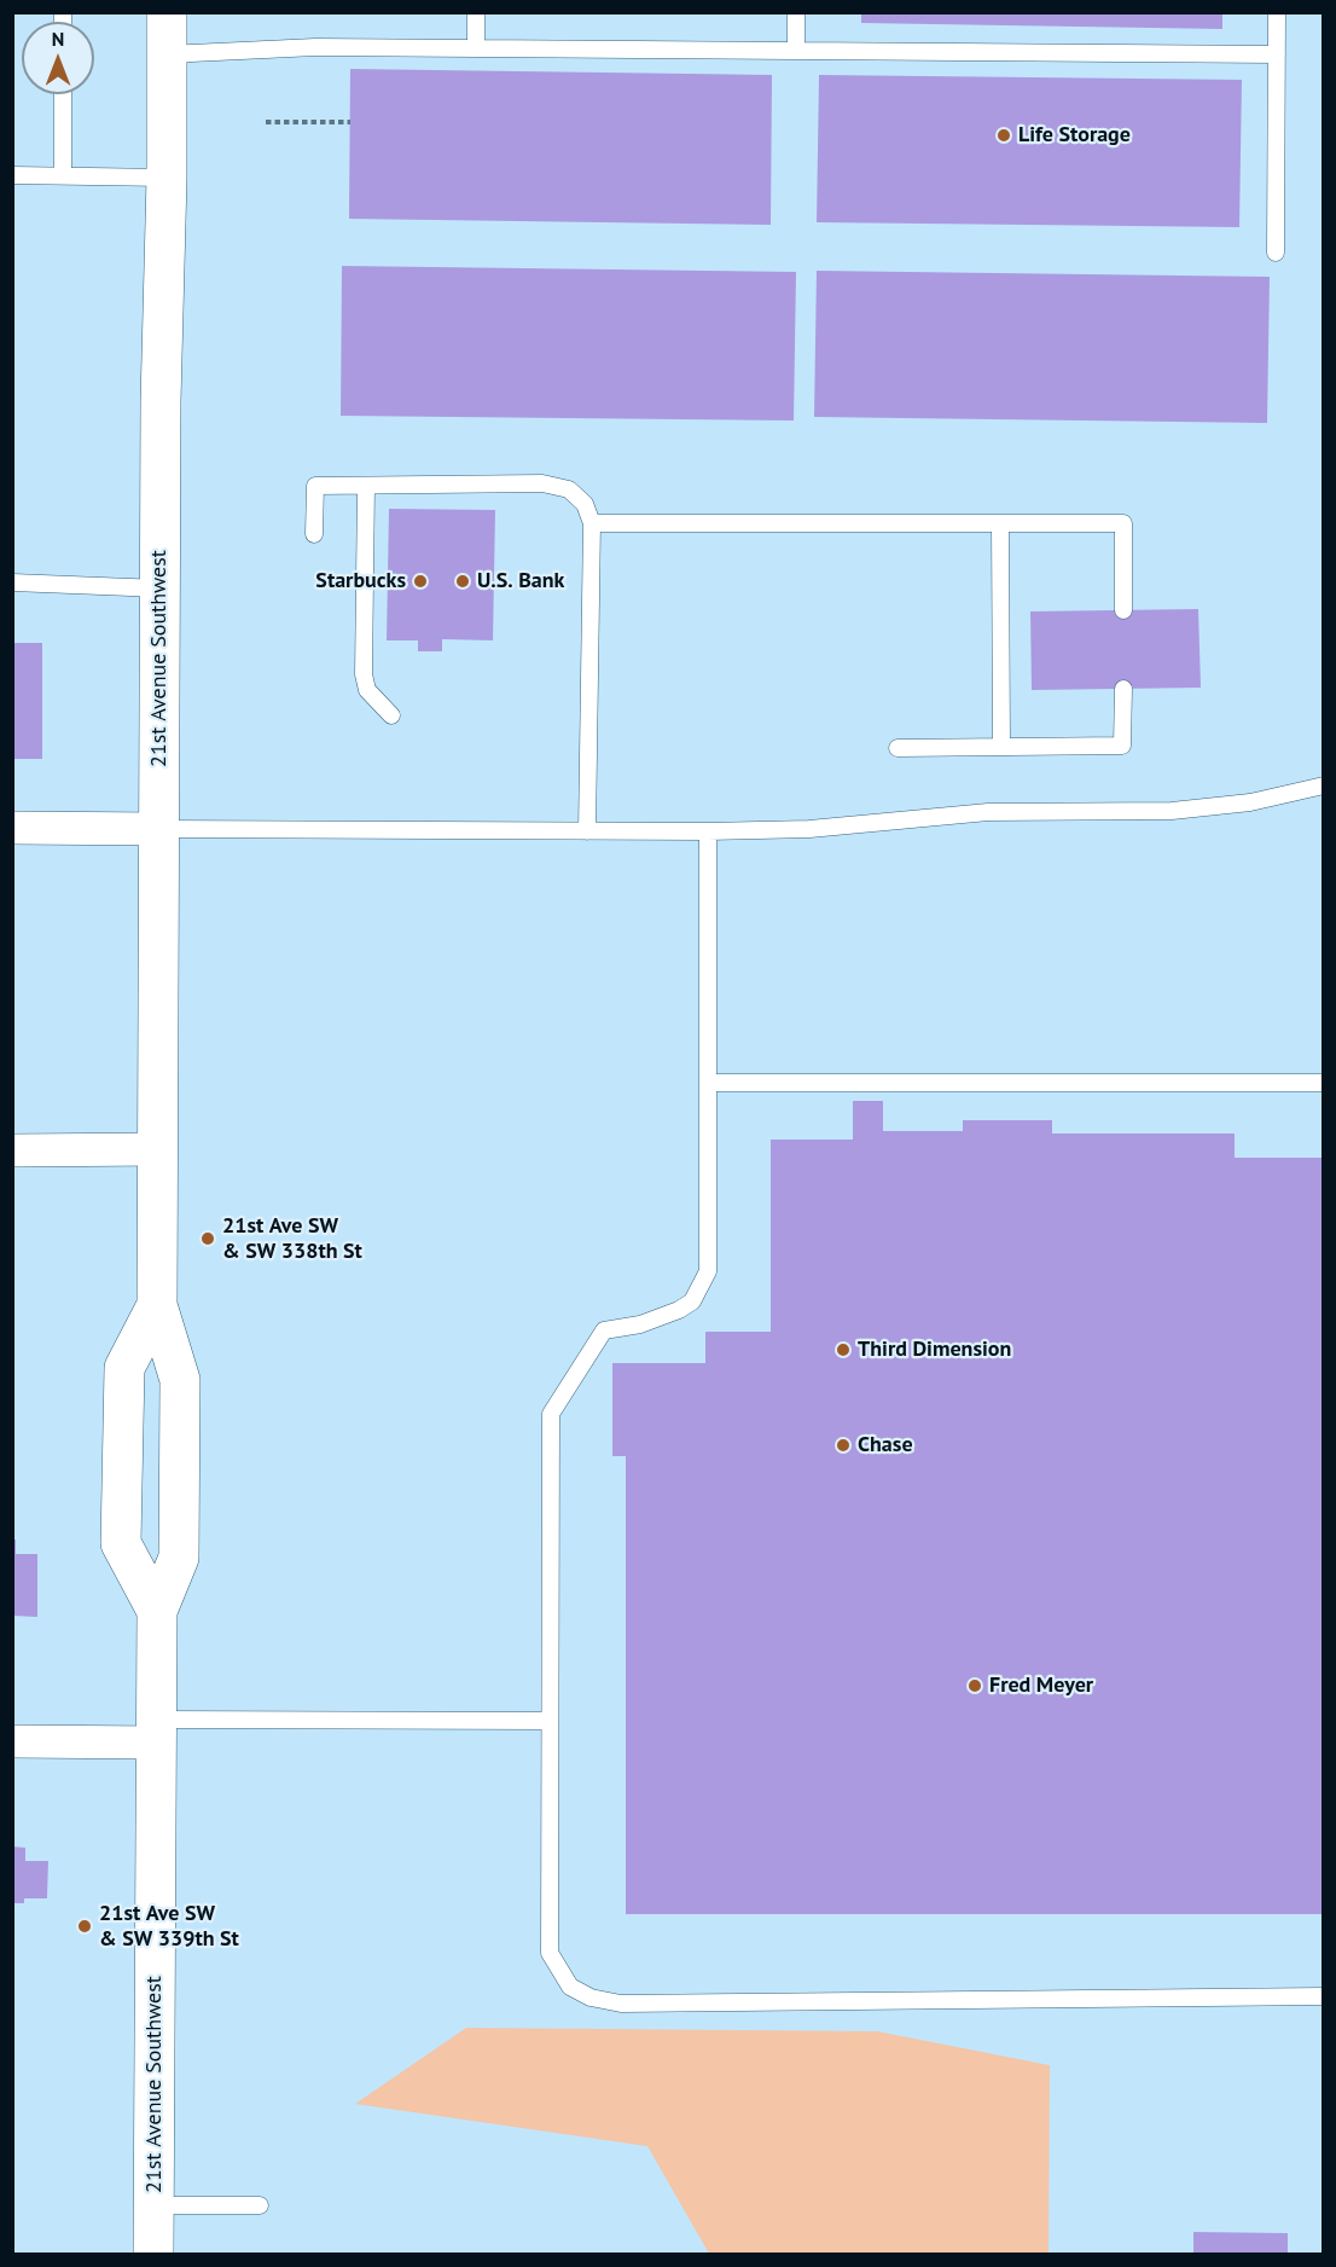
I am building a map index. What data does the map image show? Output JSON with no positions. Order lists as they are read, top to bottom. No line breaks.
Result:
{"streets":{"main road":["21st Avenue Southwest"]},"places":["Life Storage","Starbucks","U.S. Bank","21st Ave SW & SW 338th St","Third Dimension","Chase","Fred Meyer","21st Ave SW & SW 339th St"],"north":"top"}
